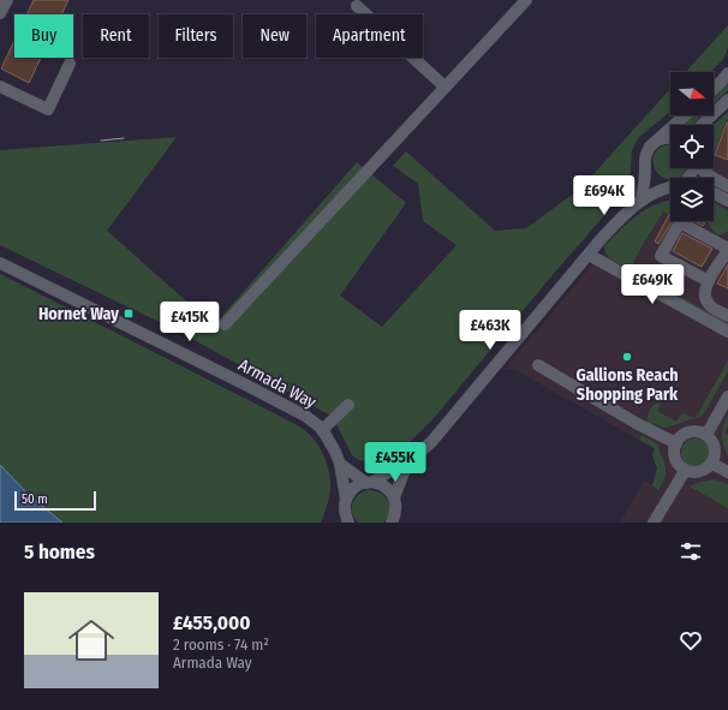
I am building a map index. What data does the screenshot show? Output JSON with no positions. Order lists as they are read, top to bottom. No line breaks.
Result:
{"streets":{"street":["Armada Way"]},"places":{"transit":["Hornet Way"],"other":["Gallions Reach Shopping Park"]},"scale_bar":"50 m","north":"right","page":{"chip":["Buy","Rent","Filters","New","Apartment"],"price":["£694K","£649K","£415K","£463K","£455K"],"scale":"50 m","heading":"5 homes","list":[{"name":"£455,000","note":"2 rooms · 74 m² · Armada Way"}]}}
